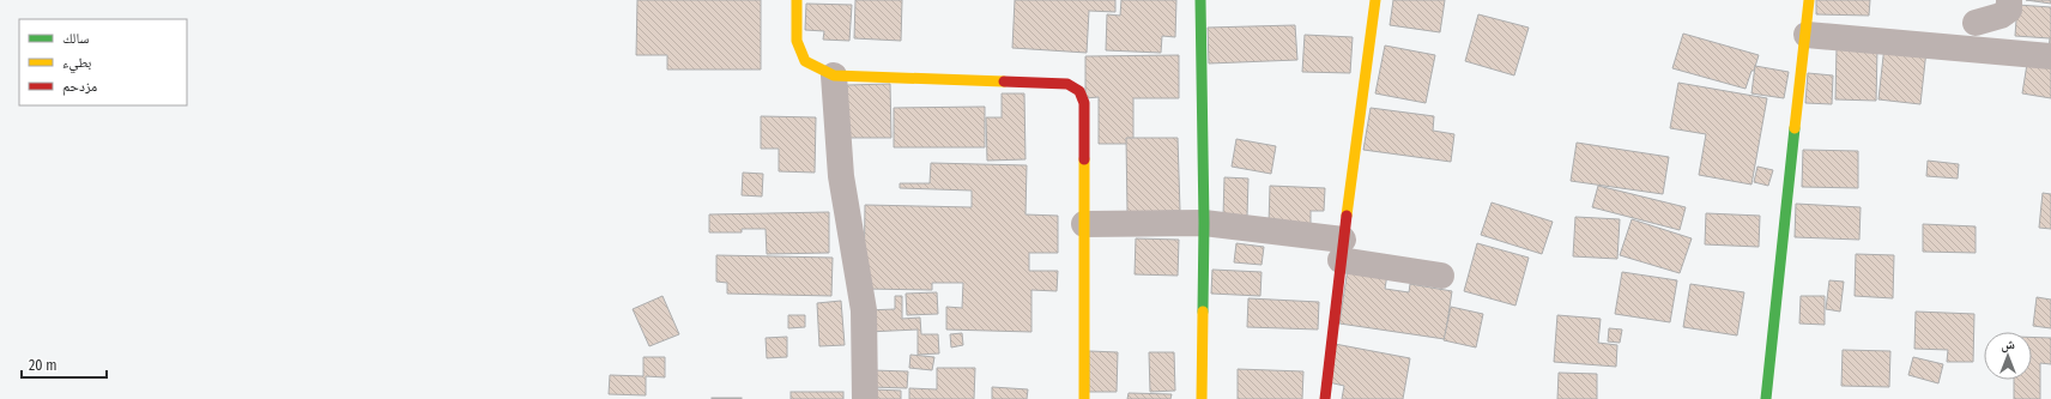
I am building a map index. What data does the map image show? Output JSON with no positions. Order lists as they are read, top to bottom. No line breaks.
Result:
{"legend":["سالك","بطيء","مزدحم"],"scale_bar":"20 m","north":"top"}
